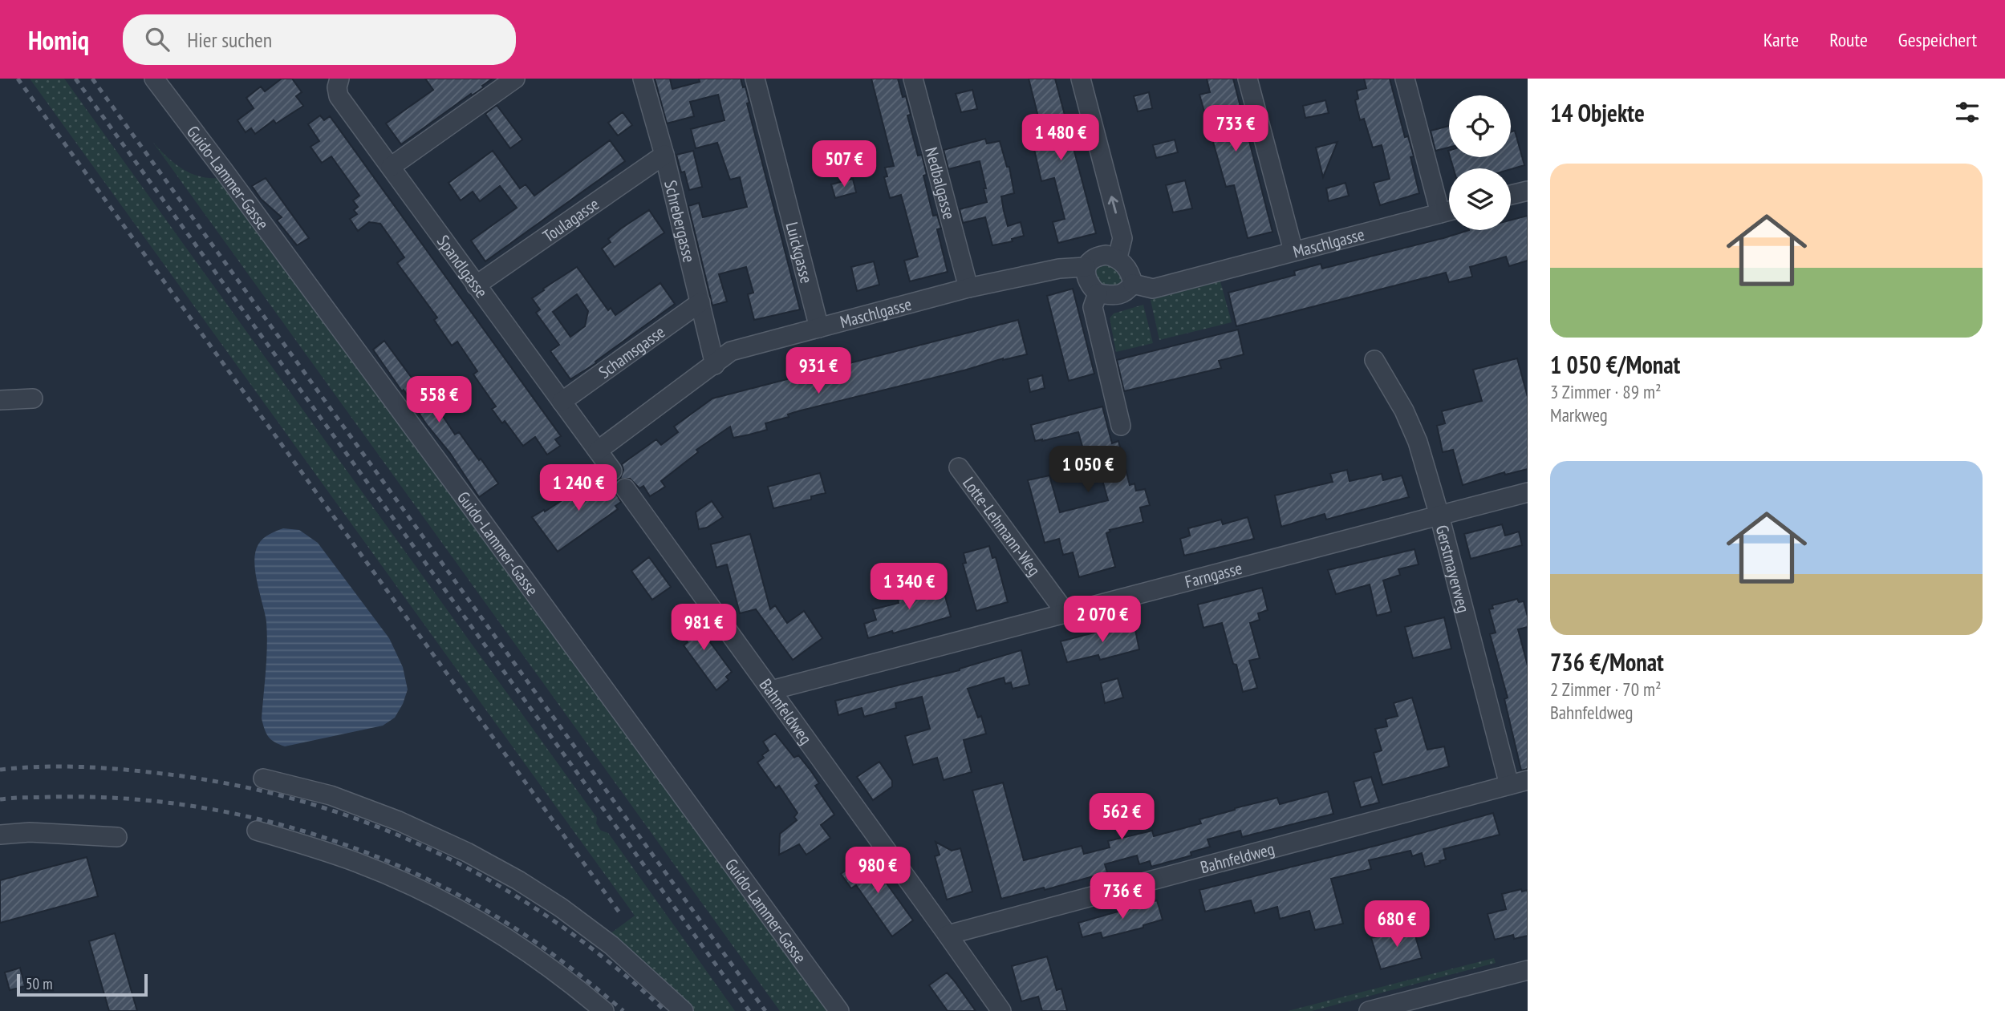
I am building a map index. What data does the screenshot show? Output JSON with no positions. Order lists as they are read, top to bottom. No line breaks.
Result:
{"streets":{"street":["Guido-Lammer-Gasse","Nedbalgasse","Toulagasse","Schrebergasse","Maschlgasse","Luickgasse","Spandlgasse","Schamsgasse","Lotte-Lehmann-Weg","Gerstmayerweg","Farngasse","Bahnfeldweg"]},"crossings":[["Nedbalgasse","Maschlgasse"],["Toulagasse","Schrebergasse"],["Toulagasse","Spandlgasse"],["Schrebergasse","Maschlgasse"],["Schrebergasse","Schamsgasse"],["Maschlgasse","Luickgasse"],["Maschlgasse","Spandlgasse"],["Spandlgasse","Schamsgasse"],["Lotte-Lehmann-Weg","Farngasse"],["Gerstmayerweg","Farngasse"],["Gerstmayerweg","Bahnfeldweg"],["Farngasse","Bahnfeldweg"]],"scale_bar":"50 m","page":{"header":"Homiq","search":"Hier suchen","nav":["Karte","Route","Gespeichert"],"heading":"14 Objekte","price":["733 €","1 480 €","507 €","931 €","558 €","1 050 €","1 240 €","1 340 €","2 070 €","981 €","562 €","980 €","736 €","680 €"],"list":[{"name":"1 050 €/Monat","note":"3 Zimmer · 89 m² · Markweg"},{"name":"736 €/Monat","note":"2 Zimmer · 70 m² · Bahnfeldweg"}],"scale":"50 m"}}
